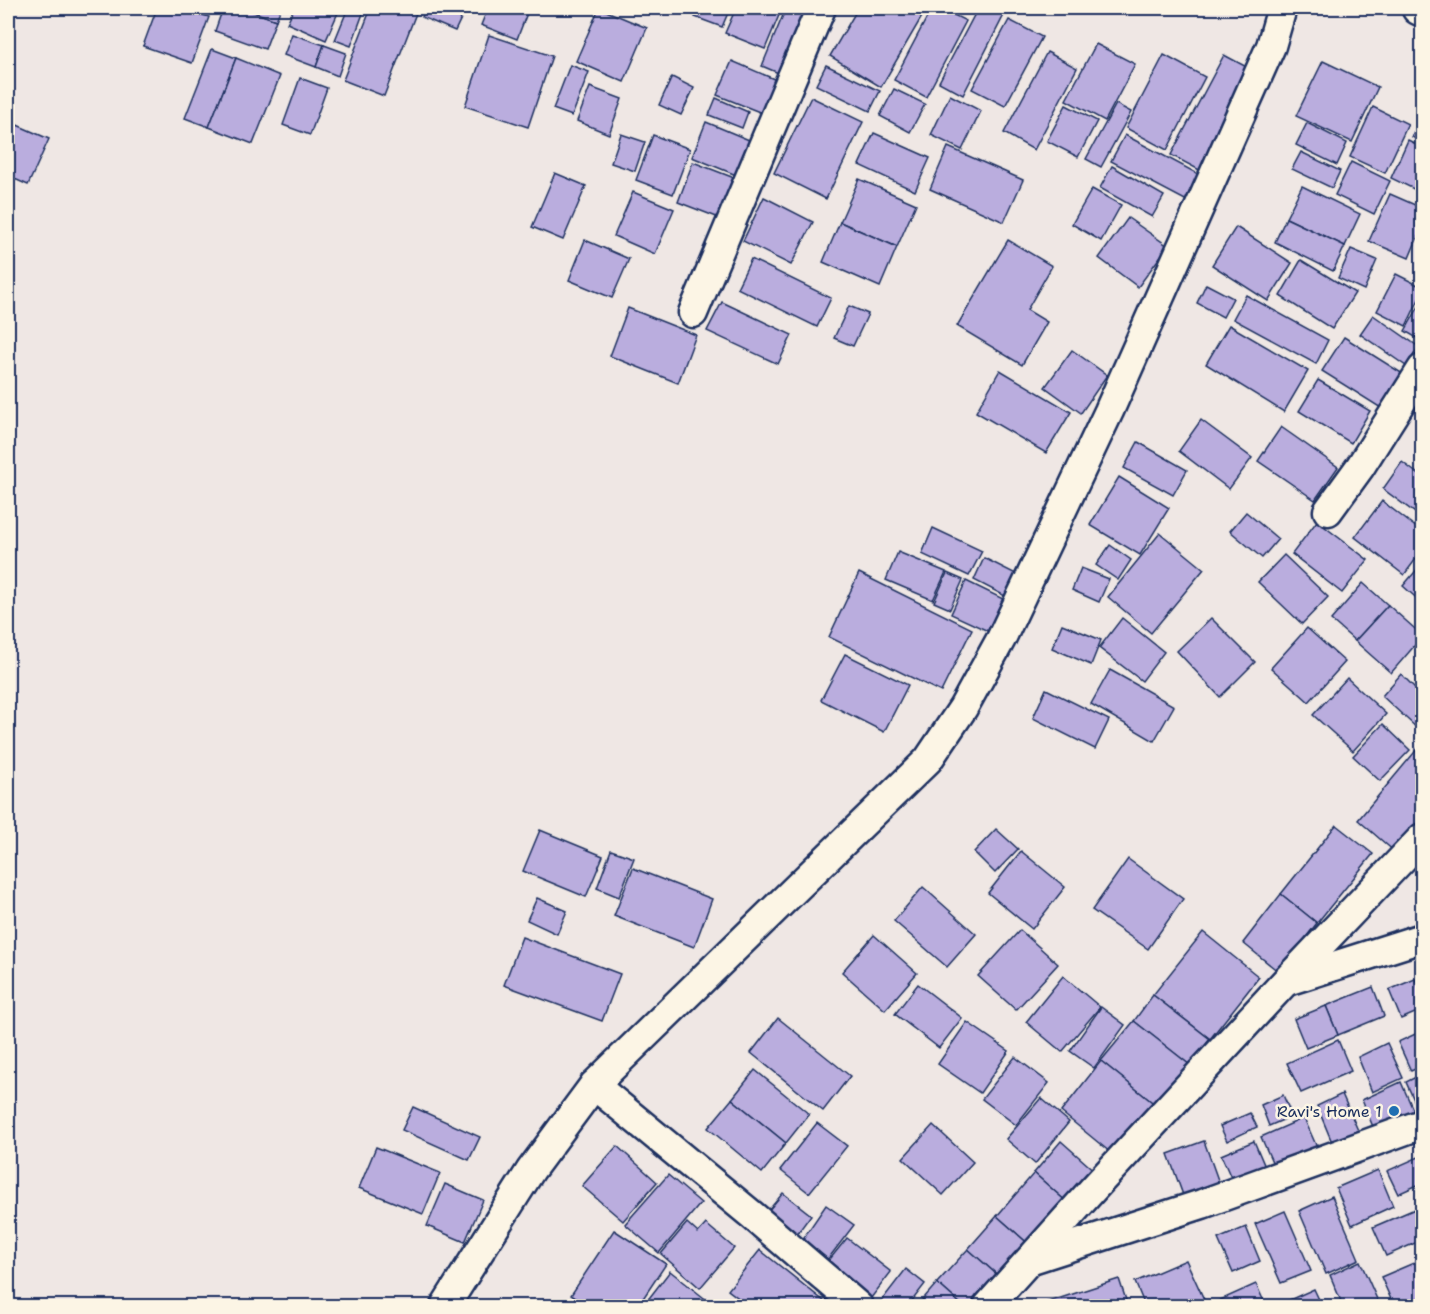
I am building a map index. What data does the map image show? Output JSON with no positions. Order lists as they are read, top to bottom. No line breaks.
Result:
{"places":["Ravi's Home 1"]}
